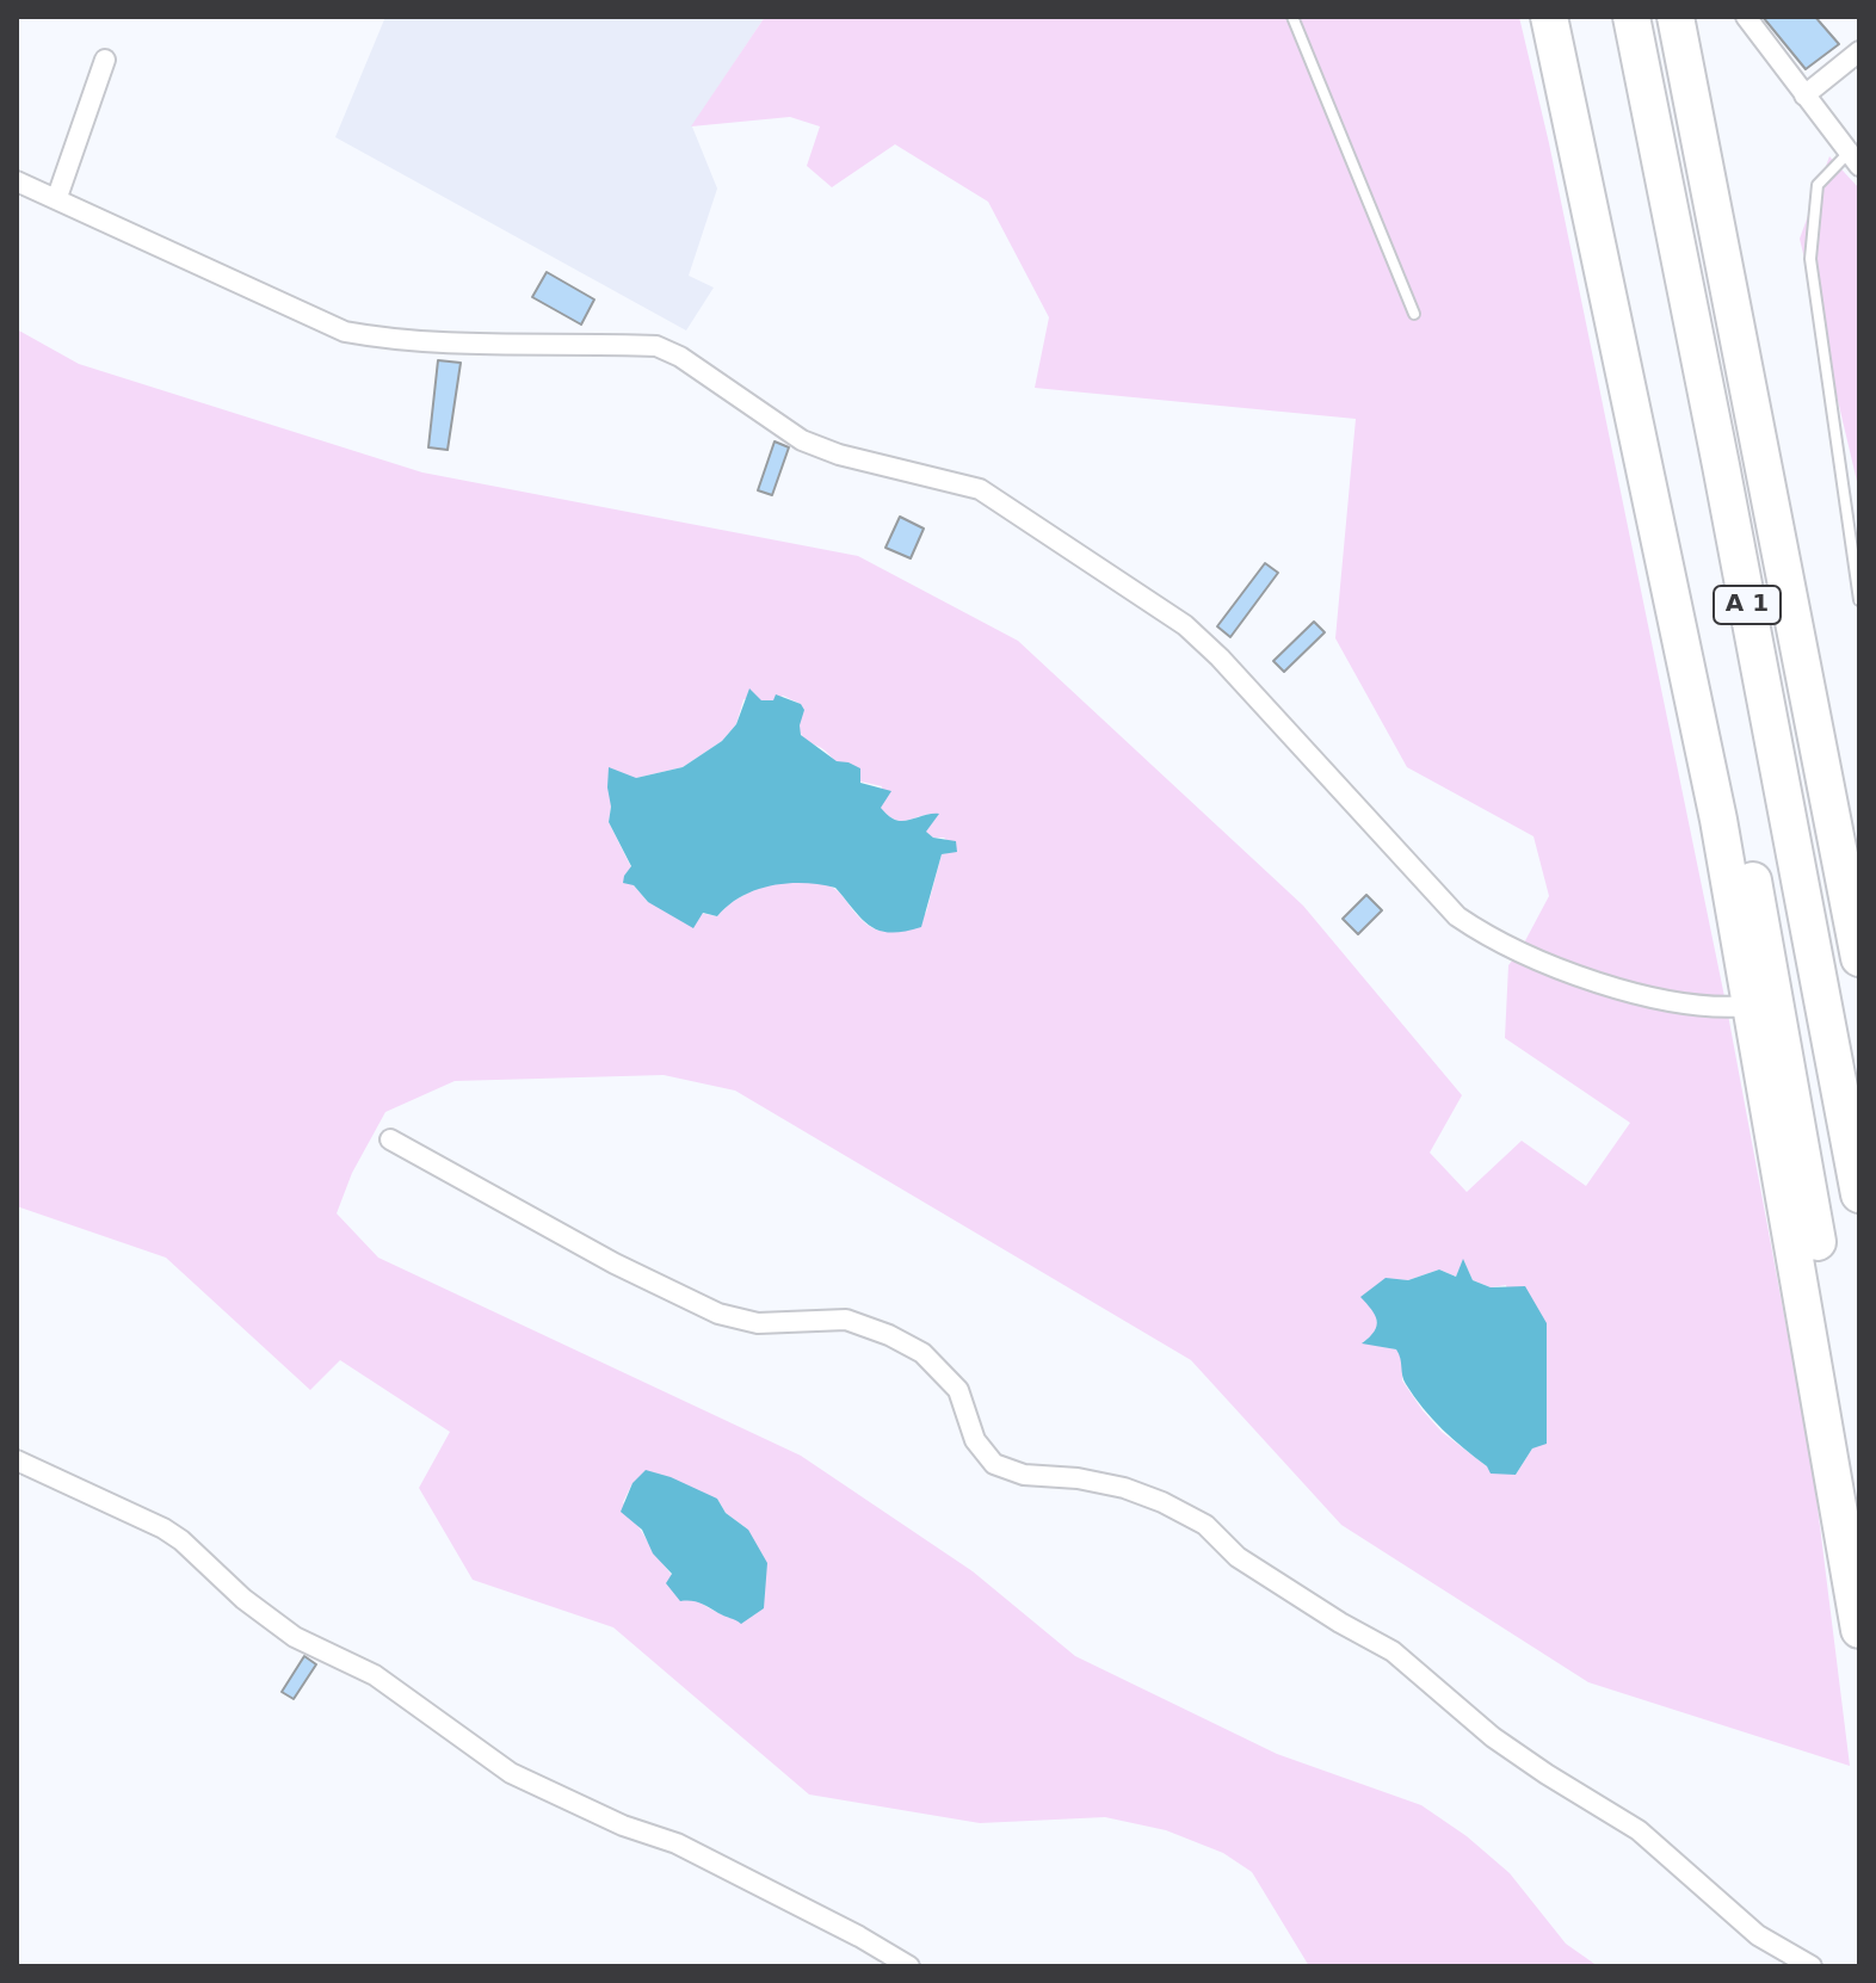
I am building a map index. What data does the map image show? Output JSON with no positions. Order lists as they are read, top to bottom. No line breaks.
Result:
{"streets":{"highway":["A 1"]}}
